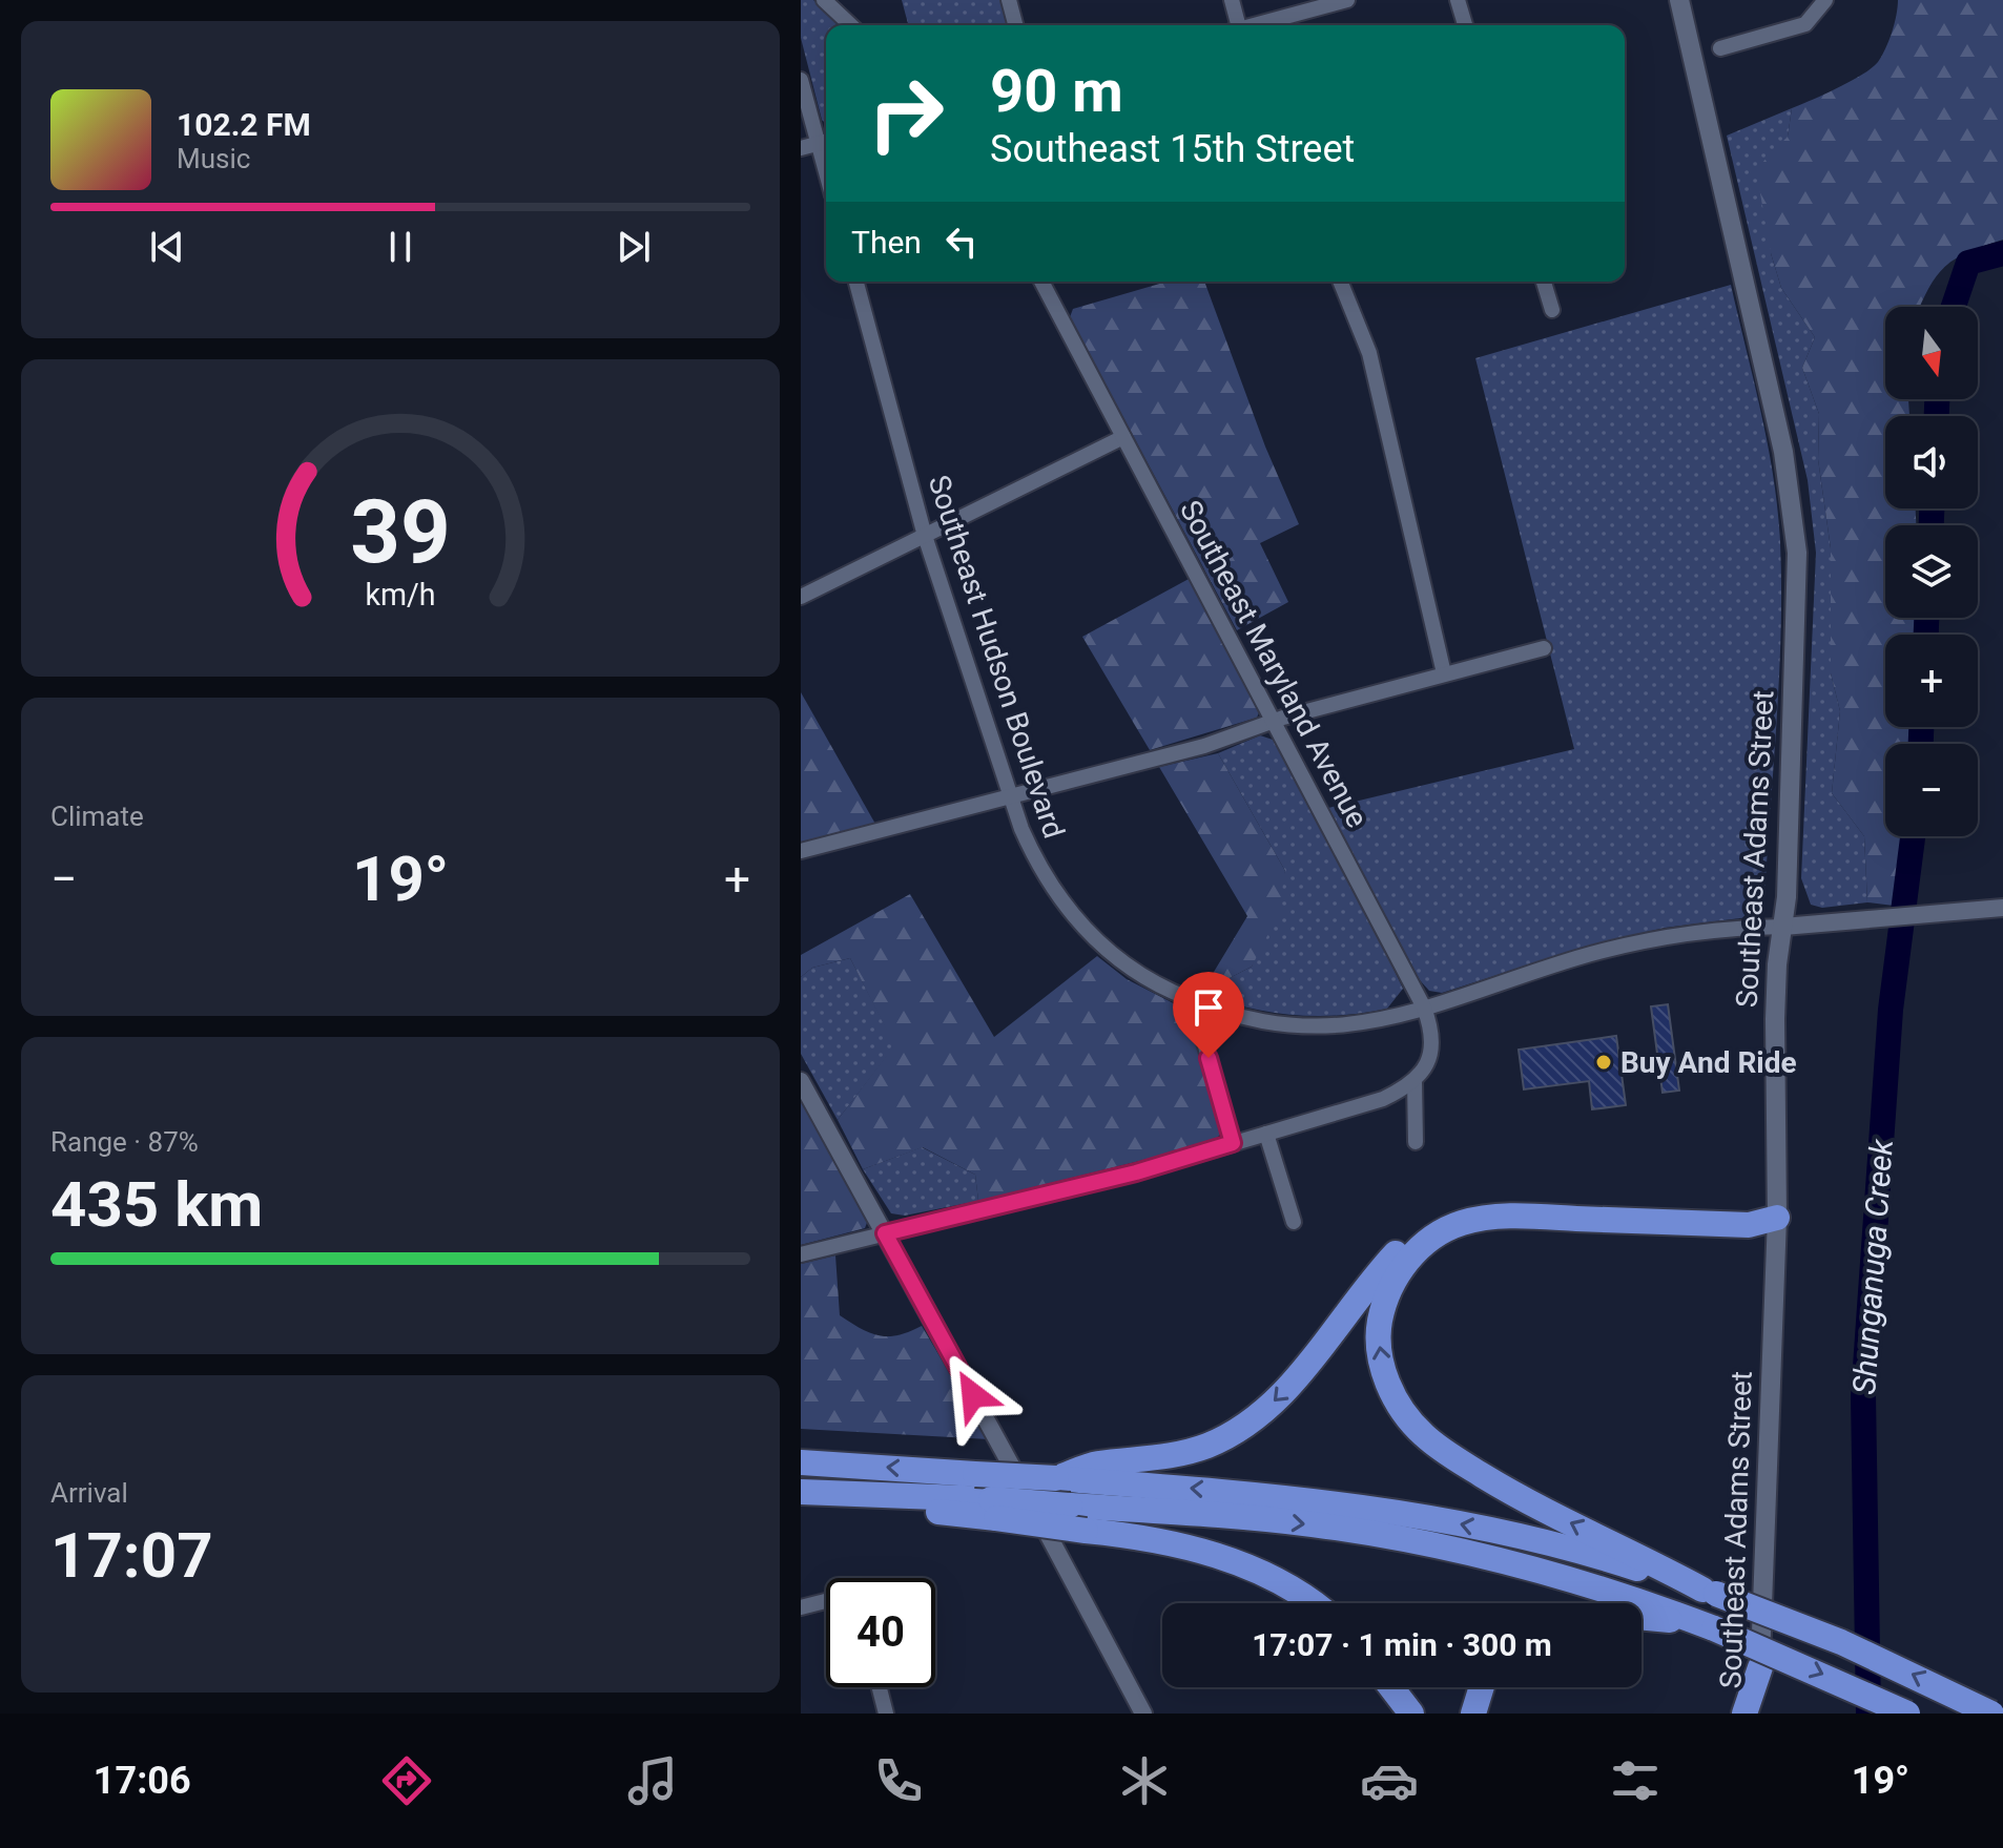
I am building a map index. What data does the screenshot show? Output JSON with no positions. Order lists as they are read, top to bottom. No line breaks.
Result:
{"streets":{"main road":["Southeast Adams Street"],"street":["Southeast Hudson Boulevard","Southeast Maryland Avenue"]},"crossings":[["Southeast Hudson Boulevard","Southeast Maryland Avenue"],["Southeast Hudson Boulevard","Southeast Adams Street"]],"water":["Shunganuga Creek"],"places":["Buy And Ride"],"north":"bottom","page":{"turn":["90 m","Southeast 15th Street"],"song":["102.2 FM","Music"],"then":"Then","map_buttons":["+","−"],"tile":["Climate",["Range · 87%","435 km"],["Arrival","17:07"]],"heat":["−","19°","+"],"limit":"40","trip":"17:07 · 1 min · 300 m","tabs":["17:06","19°"],"gauge":["39","km/h"]}}
